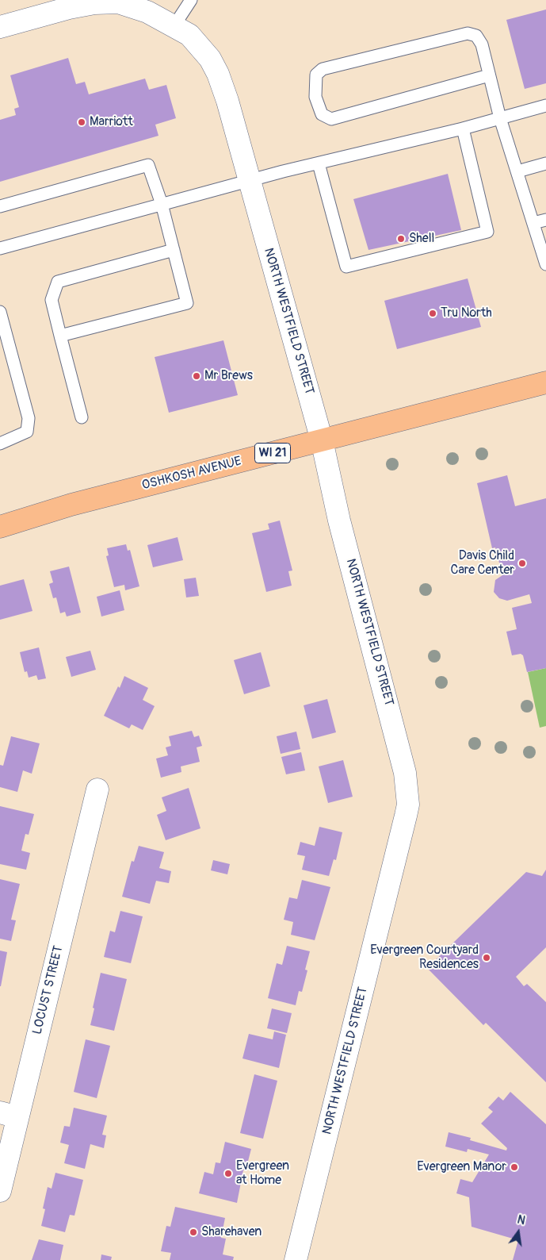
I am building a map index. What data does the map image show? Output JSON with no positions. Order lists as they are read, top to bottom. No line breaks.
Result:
{"streets":{"main road":["WI 21","OSHKOSH AVENUE"],"street":["NORTH WESTFIELD STREET","LOCUST STREET"]},"crossings":[["NORTH WESTFIELD STREET","OSHKOSH AVENUE"]],"places":["Marriott","Shell","Tru North","Mr Brews","Davis Child Care Center","Evergreen Courtyard Residences","Evergreen Manor","Evergreen at Home","Sharehaven"],"north":"top"}
